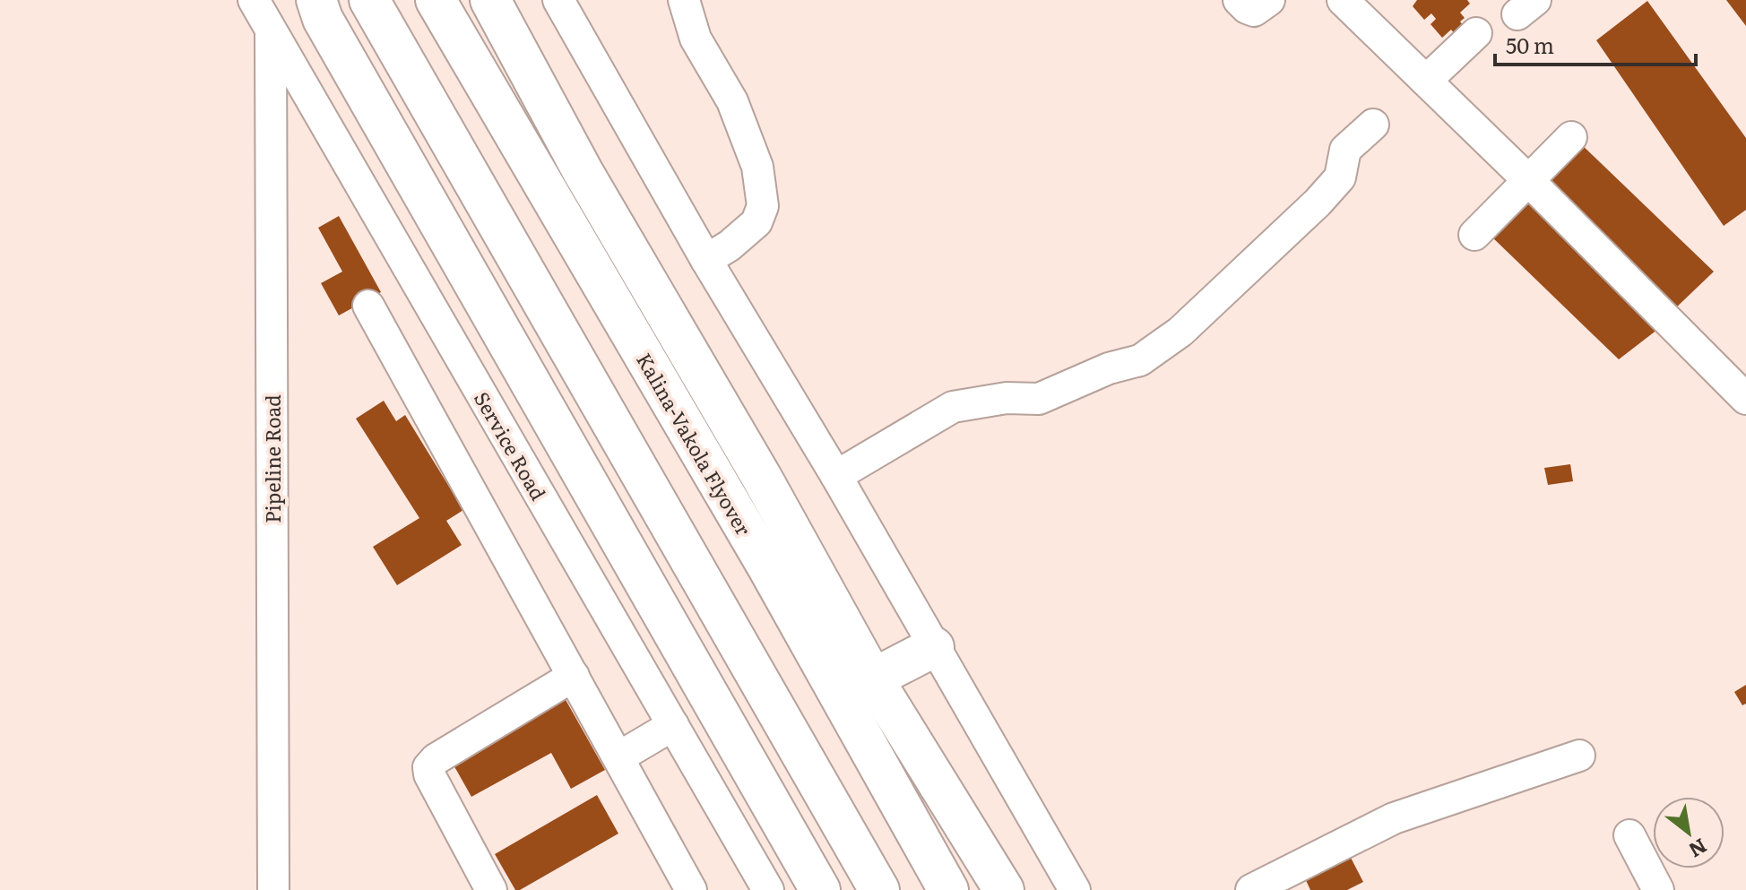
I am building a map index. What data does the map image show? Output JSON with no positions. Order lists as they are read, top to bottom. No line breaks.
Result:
{"streets":{"highway":["Kalina-Vakola Flyover"],"street":["Service Road","Pipeline Road"]},"crossings":[["Service Road","Pipeline Road"]],"scale_bar":"50 m","north":"bottom right"}
